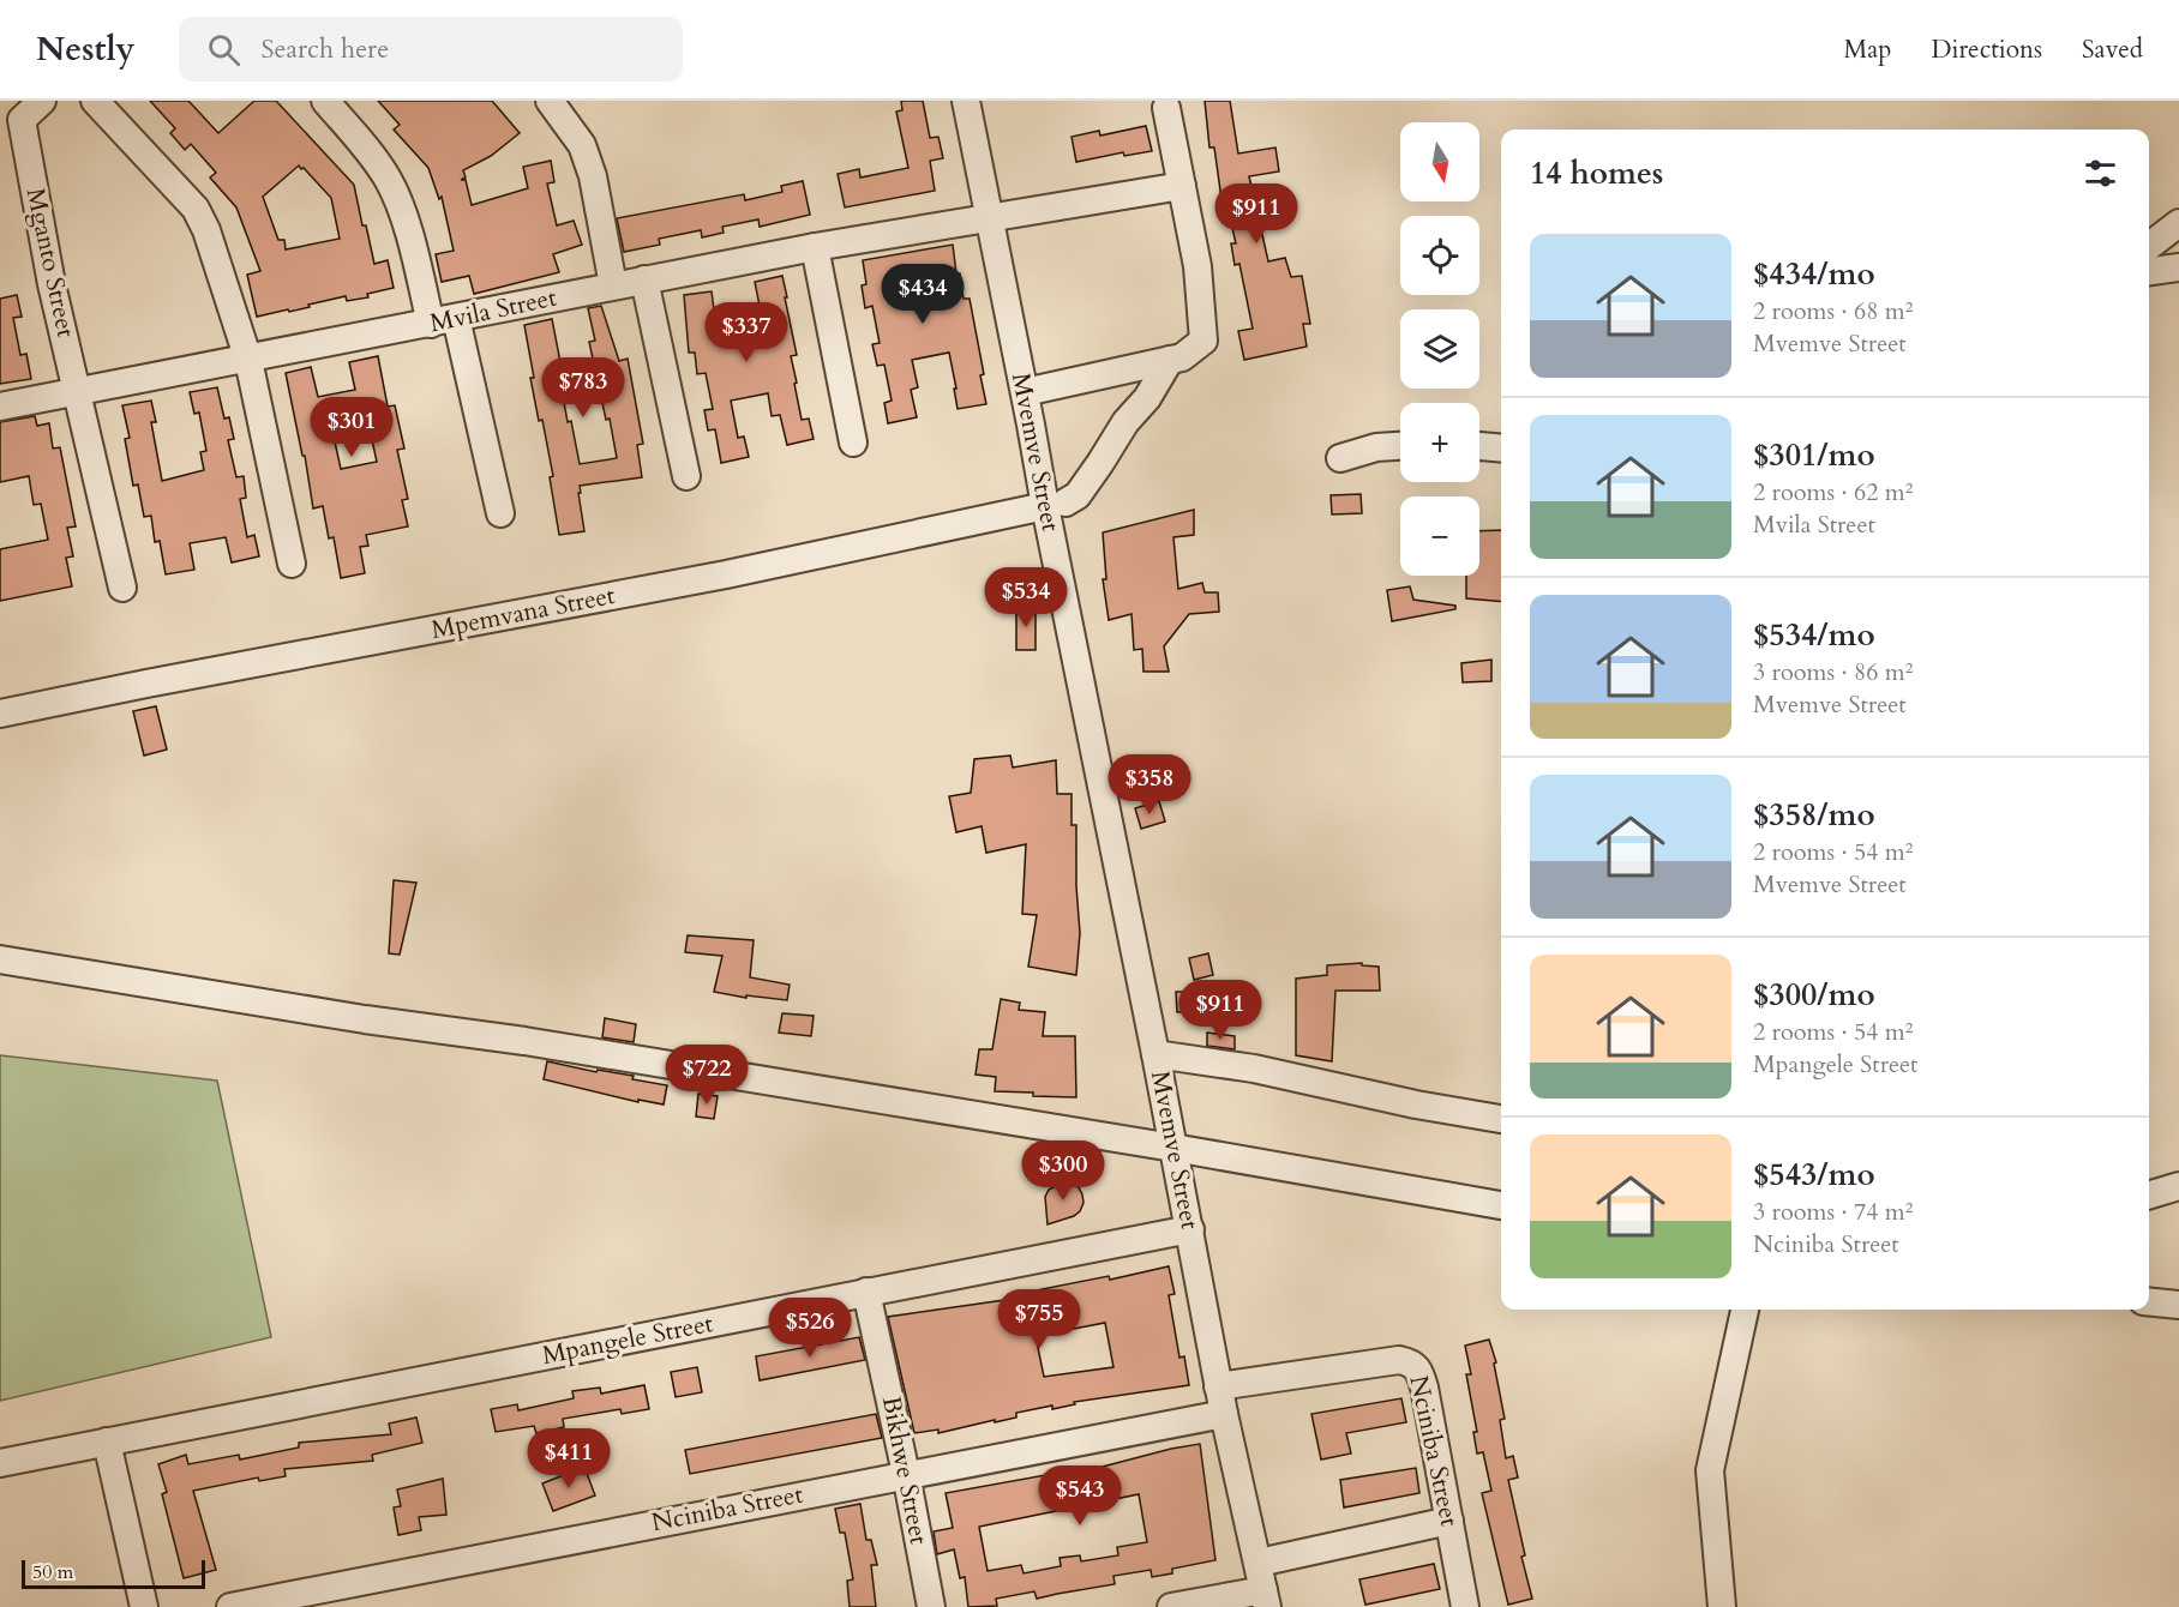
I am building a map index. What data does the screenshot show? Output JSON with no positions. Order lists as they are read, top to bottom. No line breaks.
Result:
{"streets":{"street":["Mganto Street","Mvila Street","Mvemve Street","Mpemvana Street","Mpangele Street","Nciniba Street","Bikhwe Street"]},"crossings":[["Mganto Street","Mvila Street"],["Mvila Street","Mvemve Street"],["Mvemve Street","Mpemvana Street"],["Mvemve Street","Mpangele Street"],["Mvemve Street","Nciniba Street"],["Mpangele Street","Bikhwe Street"],["Nciniba Street","Bikhwe Street"]],"scale_bar":"50 m","north":"bottom","page":{"header":"Nestly","search":"Search here","nav":["Map","Directions","Saved"],"map_buttons":["+","−"],"heading":"14 homes","price":["$911","$434","$337","$783","$301","$534","$358","$911","$722","$300","$755","$526","$411","$543"],"list":[{"name":"$434/mo","note":"2 rooms · 68 m² · Mvemve Street"},{"name":"$301/mo","note":"2 rooms · 62 m² · Mvila Street"},{"name":"$534/mo","note":"3 rooms · 86 m² · Mvemve Street"},{"name":"$358/mo","note":"2 rooms · 54 m² · Mvemve Street"},{"name":"$300/mo","note":"2 rooms · 54 m² · Mpangele Street"},{"name":"$543/mo","note":"3 rooms · 74 m² · Nciniba Street"}],"scale":"50 m"}}
